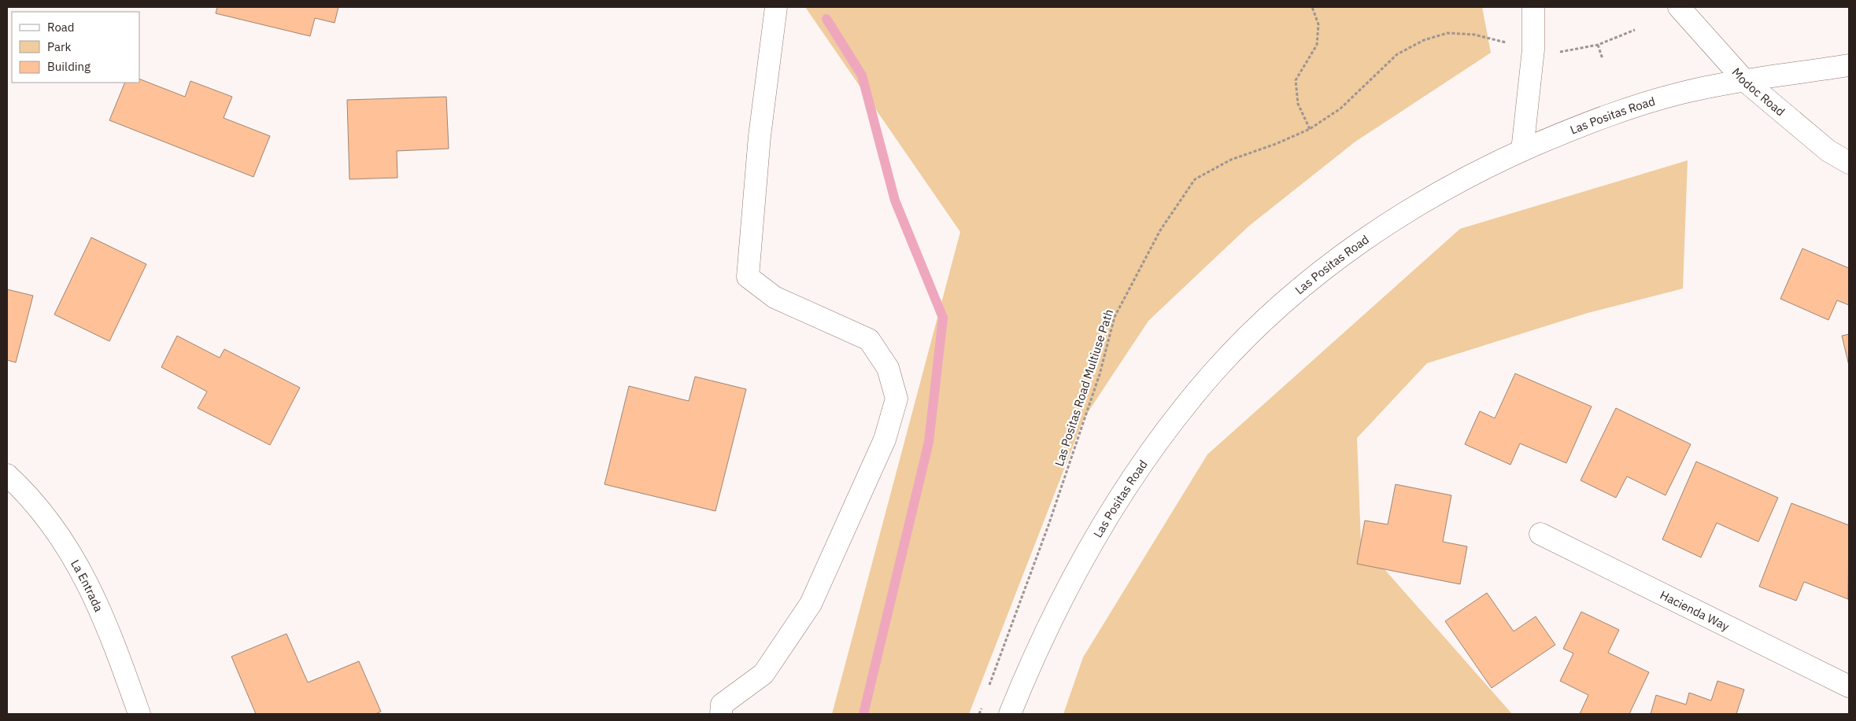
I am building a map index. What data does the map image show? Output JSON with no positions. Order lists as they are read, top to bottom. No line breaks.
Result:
{"streets":{"main road":["Modoc Road","Las Positas Road","La Entrada","Hacienda Way"],"path":["Las Positas Road Multiuse Path"]},"crossings":[["Modoc Road","Las Positas Road"]],"legend":["Road","Park","Building"]}
